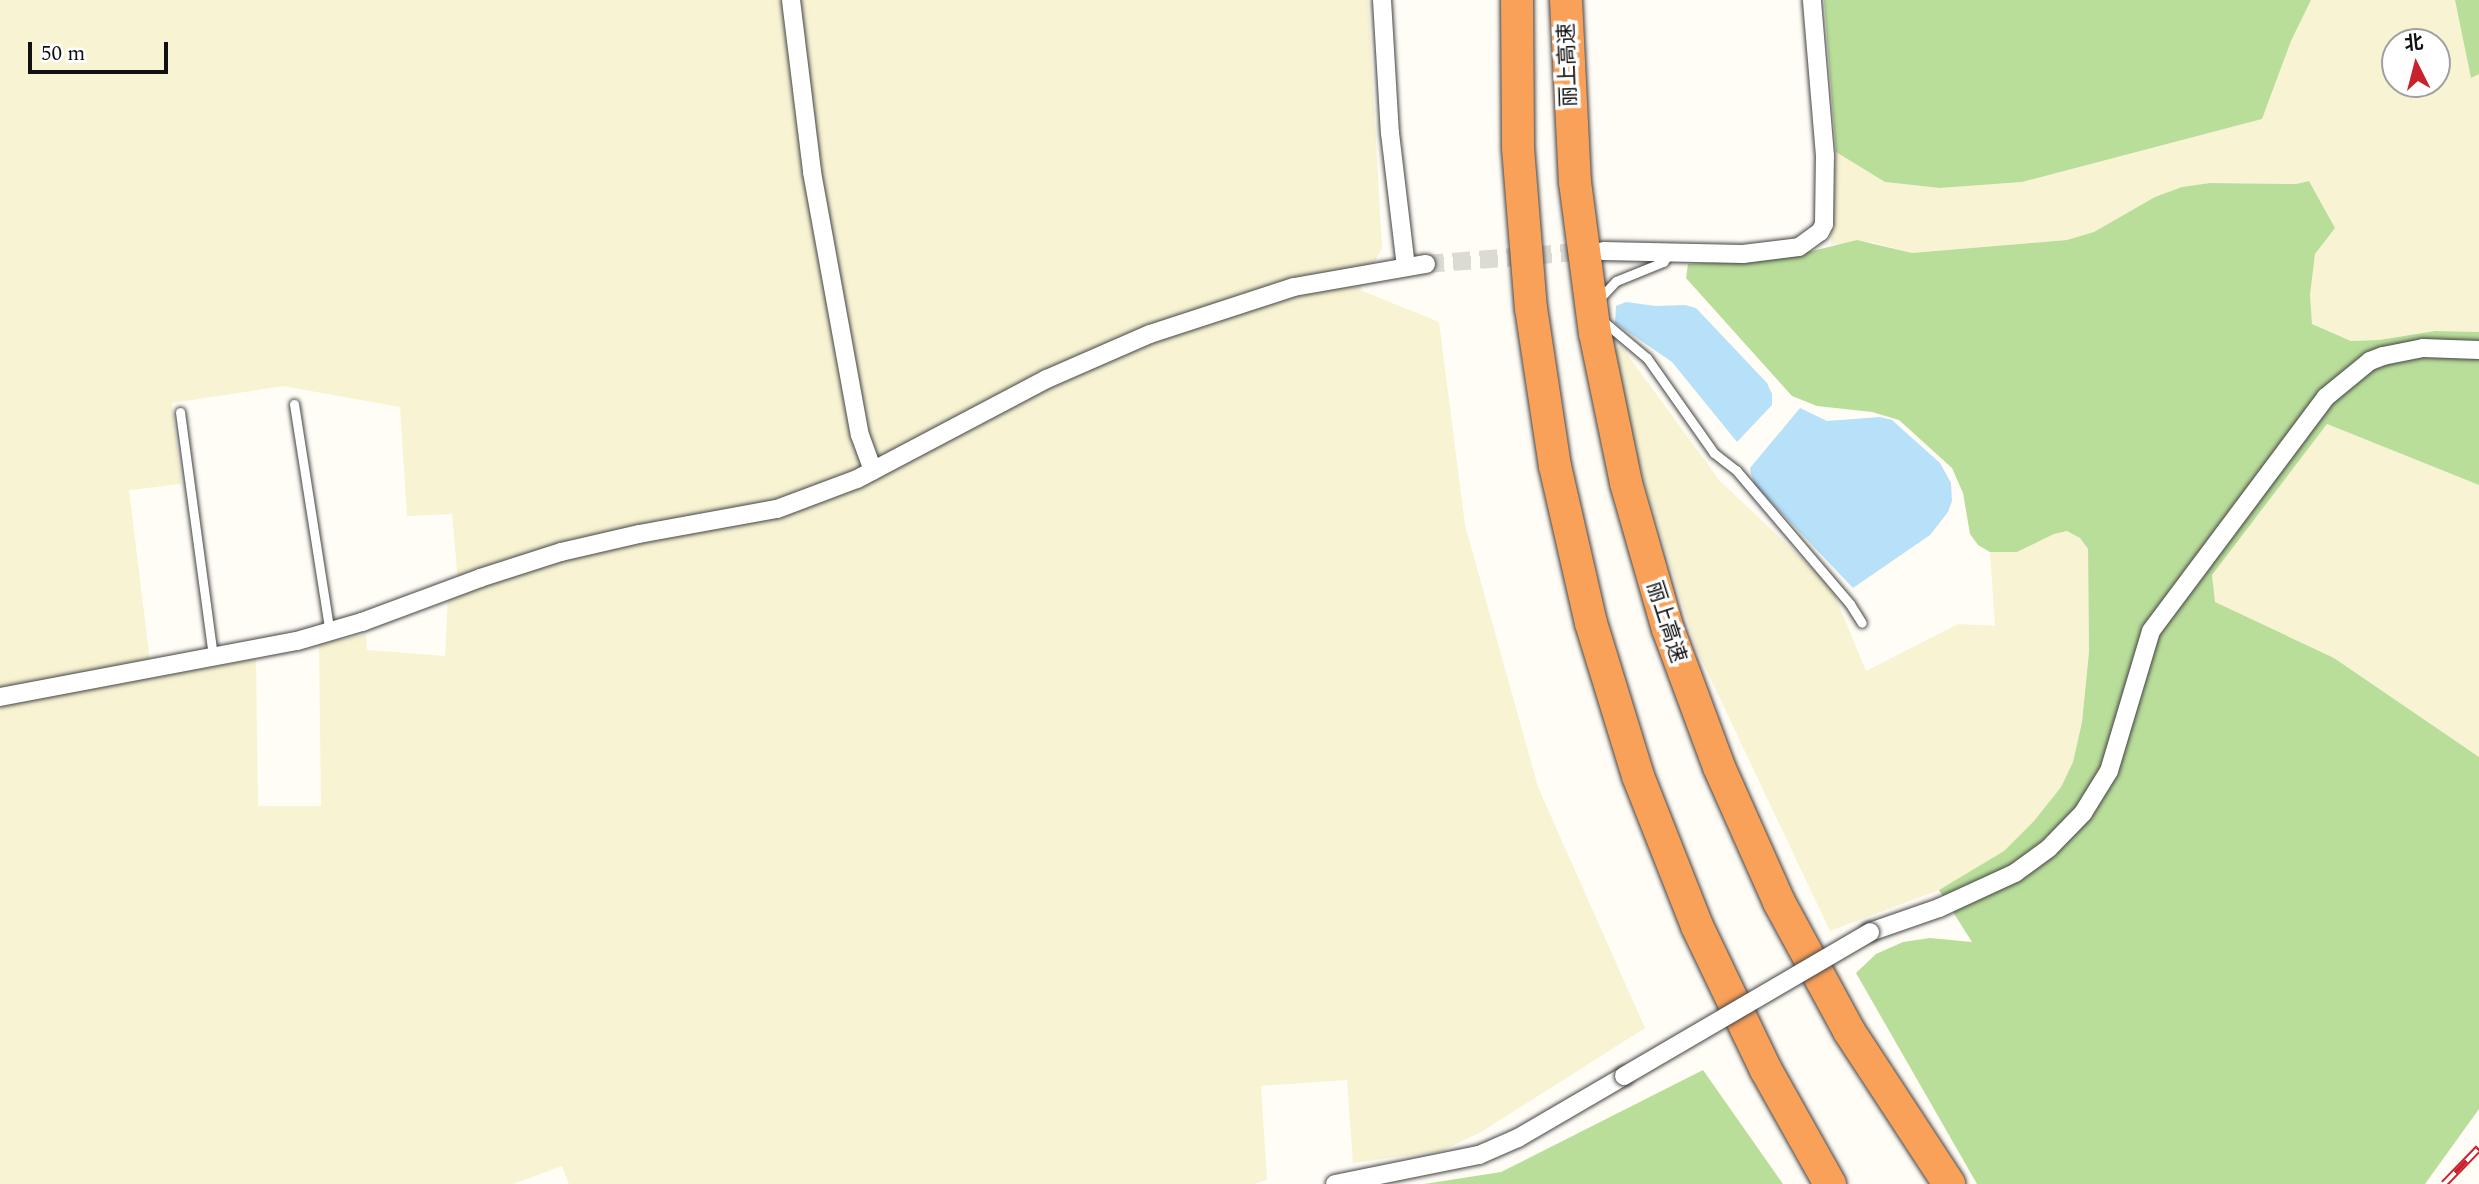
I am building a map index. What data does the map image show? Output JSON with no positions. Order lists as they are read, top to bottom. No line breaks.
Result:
{"streets":{"highway":["丽上高速"]},"scale_bar":"50 m","north":"top"}
